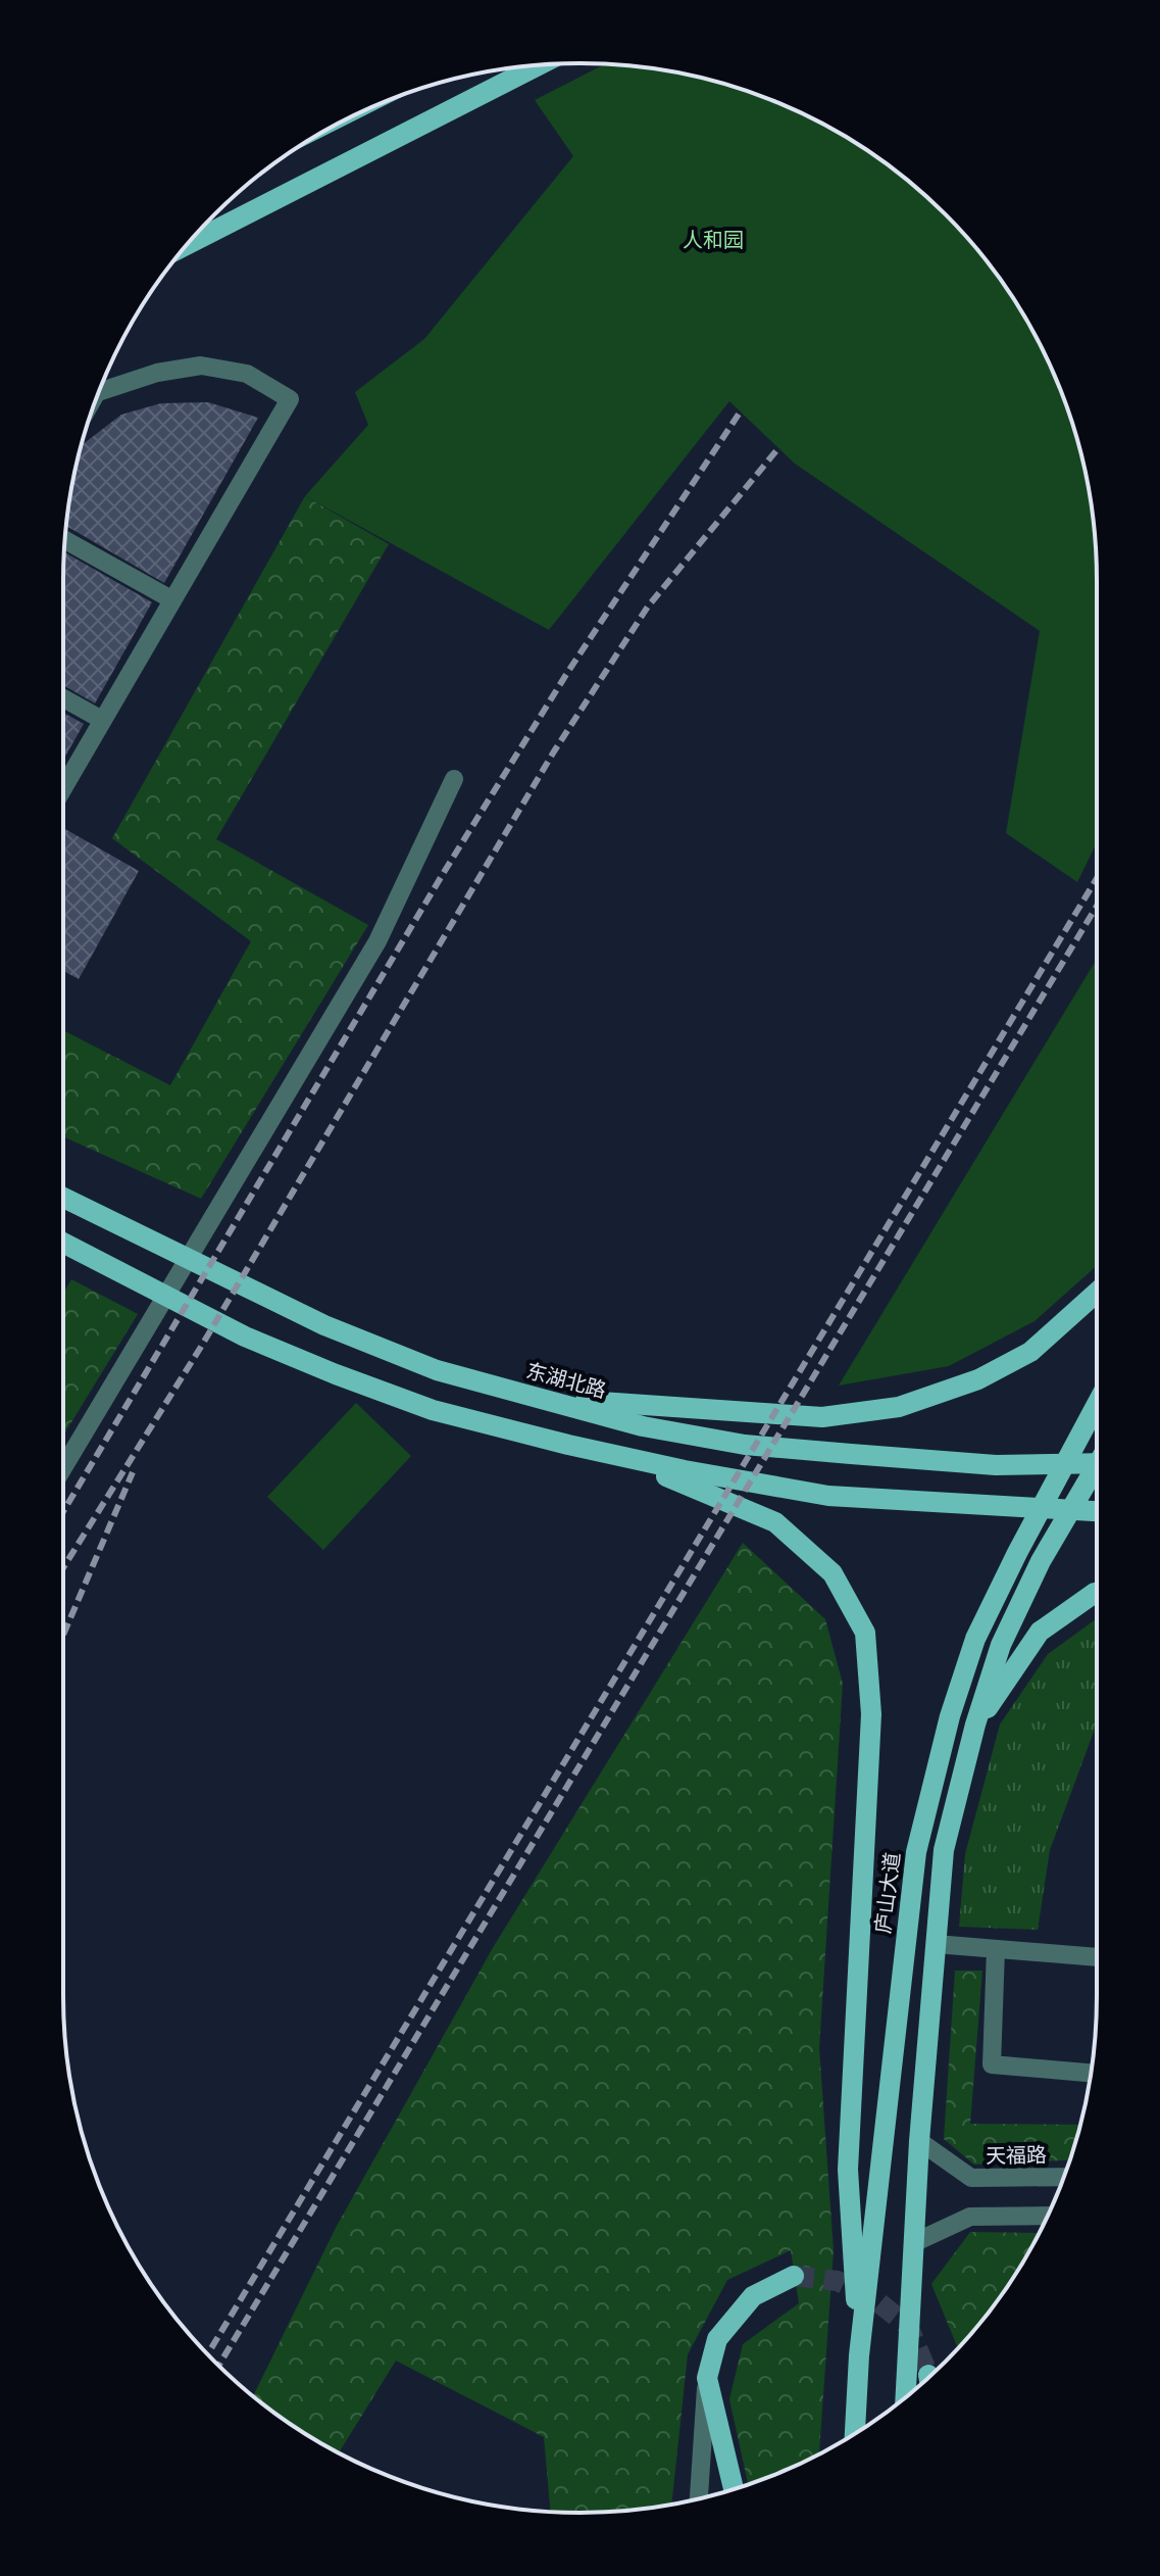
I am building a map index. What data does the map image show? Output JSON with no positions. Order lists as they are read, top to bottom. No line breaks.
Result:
{"streets":{"main road":["东湖北路","庐山大道"],"street":["天福路"]},"parks":["人和园"]}
